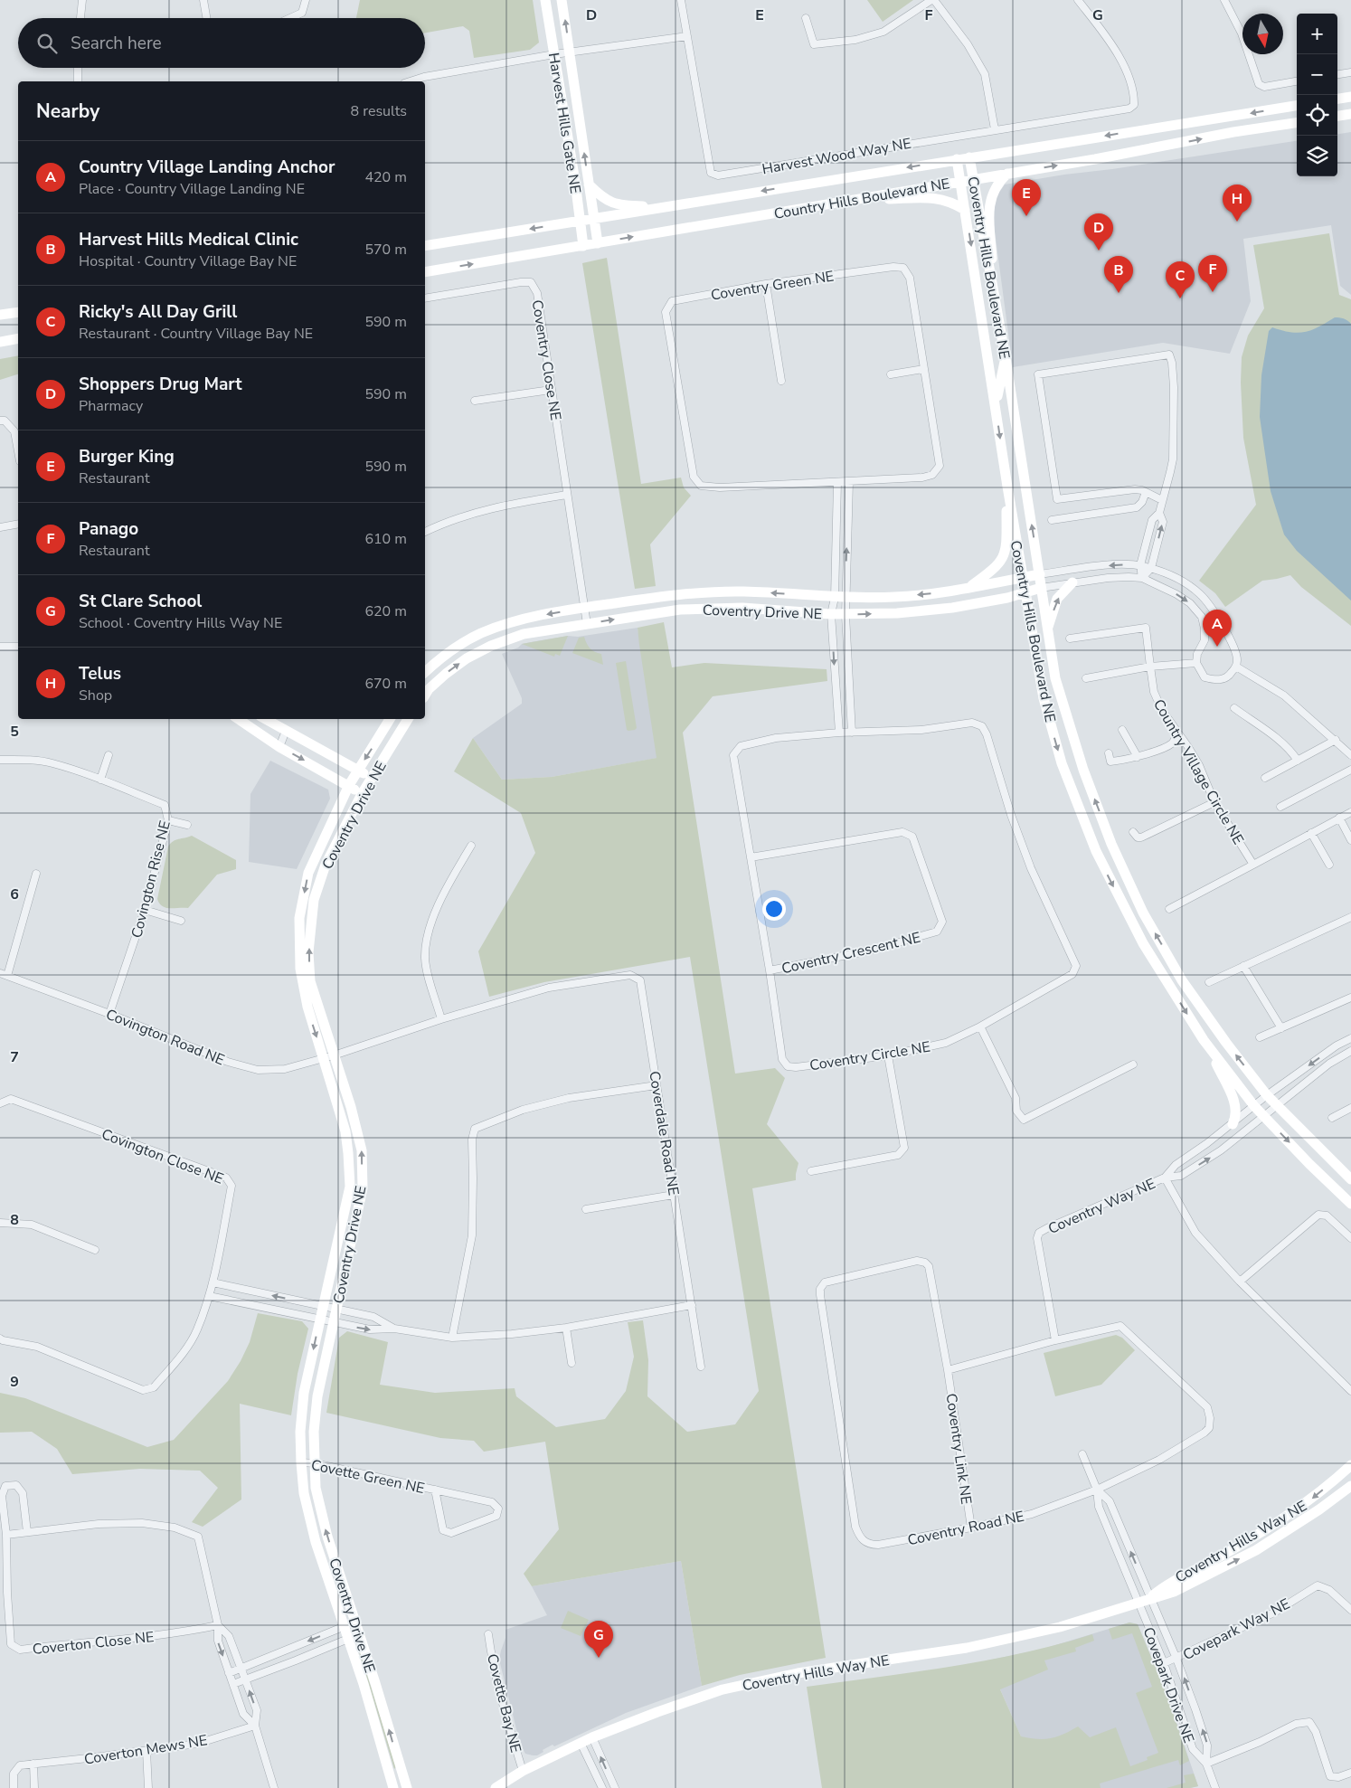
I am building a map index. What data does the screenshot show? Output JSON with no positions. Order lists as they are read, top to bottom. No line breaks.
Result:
{"streets":{"street":["Harvest Hills Gate NE","Harvest Wood Way NE","Country Hills Boulevard NE","Coventry Hills Boulevard NE","Coventry Green NE","Coventry Close NE","Coventry Drive NE","Country Village Circle NE","Covington Rise NE","Coventry Crescent NE","Covington Road NE","Coventry Circle NE","Coverdale Road NE","Covington Close NE","Coventry Way NE","Coventry Link NE","Covette Green NE","Coventry Road NE","Coventry Hills Way NE","Covepark Way NE","Coverton Close NE","Covepark Drive NE","Covette Bay NE","Coverton Mews NE"]},"crossings":[["Harvest Hills Gate NE","Country Hills Boulevard NE"],["Country Hills Boulevard NE","Coventry Hills Boulevard NE"],["Coventry Hills Boulevard NE","Coventry Drive NE"],["Coventry Hills Boulevard NE","Coventry Way NE"],["Coventry Close NE","Coventry Drive NE"],["Coventry Drive NE","Covington Road NE"],["Coventry Drive NE","Coverdale Road NE"],["Coventry Drive NE","Covette Green NE"],["Covington Rise NE","Covington Road NE"],["Coventry Crescent NE","Coventry Circle NE"],["Covington Road NE","Coverdale Road NE"],["Coventry Way NE","Coventry Road NE"],["Coventry Link NE","Coventry Road NE"],["Coventry Road NE","Covepark Drive NE"],["Coventry Hills Way NE","Covepark Drive NE"],["Coventry Hills Way NE","Covette Bay NE"],["Covepark Way NE","Covepark Drive NE"]],"north":"bottom","page":{"map_buttons":["+","−"],"search":"Search here","heading":["Nearby","8 results"],"list":[{"mark":"A","name":"Country Village Landing Anchor","note":"Place · Country Village Landing NE","value":"420 m"},{"mark":"B","name":"Harvest Hills Medical Clinic","note":"Hospital · Country Village Bay NE","value":"570 m"},{"mark":"C","name":"Ricky's All Day Grill","note":"Restaurant · Country Village Bay NE","value":"590 m"},{"mark":"D","name":"Shoppers Drug Mart","note":"Pharmacy","value":"590 m"},{"mark":"E","name":"Burger King","note":"Restaurant","value":"590 m"},{"mark":"F","name":"Panago","note":"Restaurant","value":"610 m"},{"mark":"G","name":"St Clare School","note":"School · Coventry Hills Way NE","value":"620 m"},{"mark":"H","name":"Telus","note":"Shop","value":"670 m"}],"pins":["E","H","D","F","B","C","A","G"]},"grid":{"columns":["D","E","F","G"],"rows":["5","6","7","8","9"]}}
